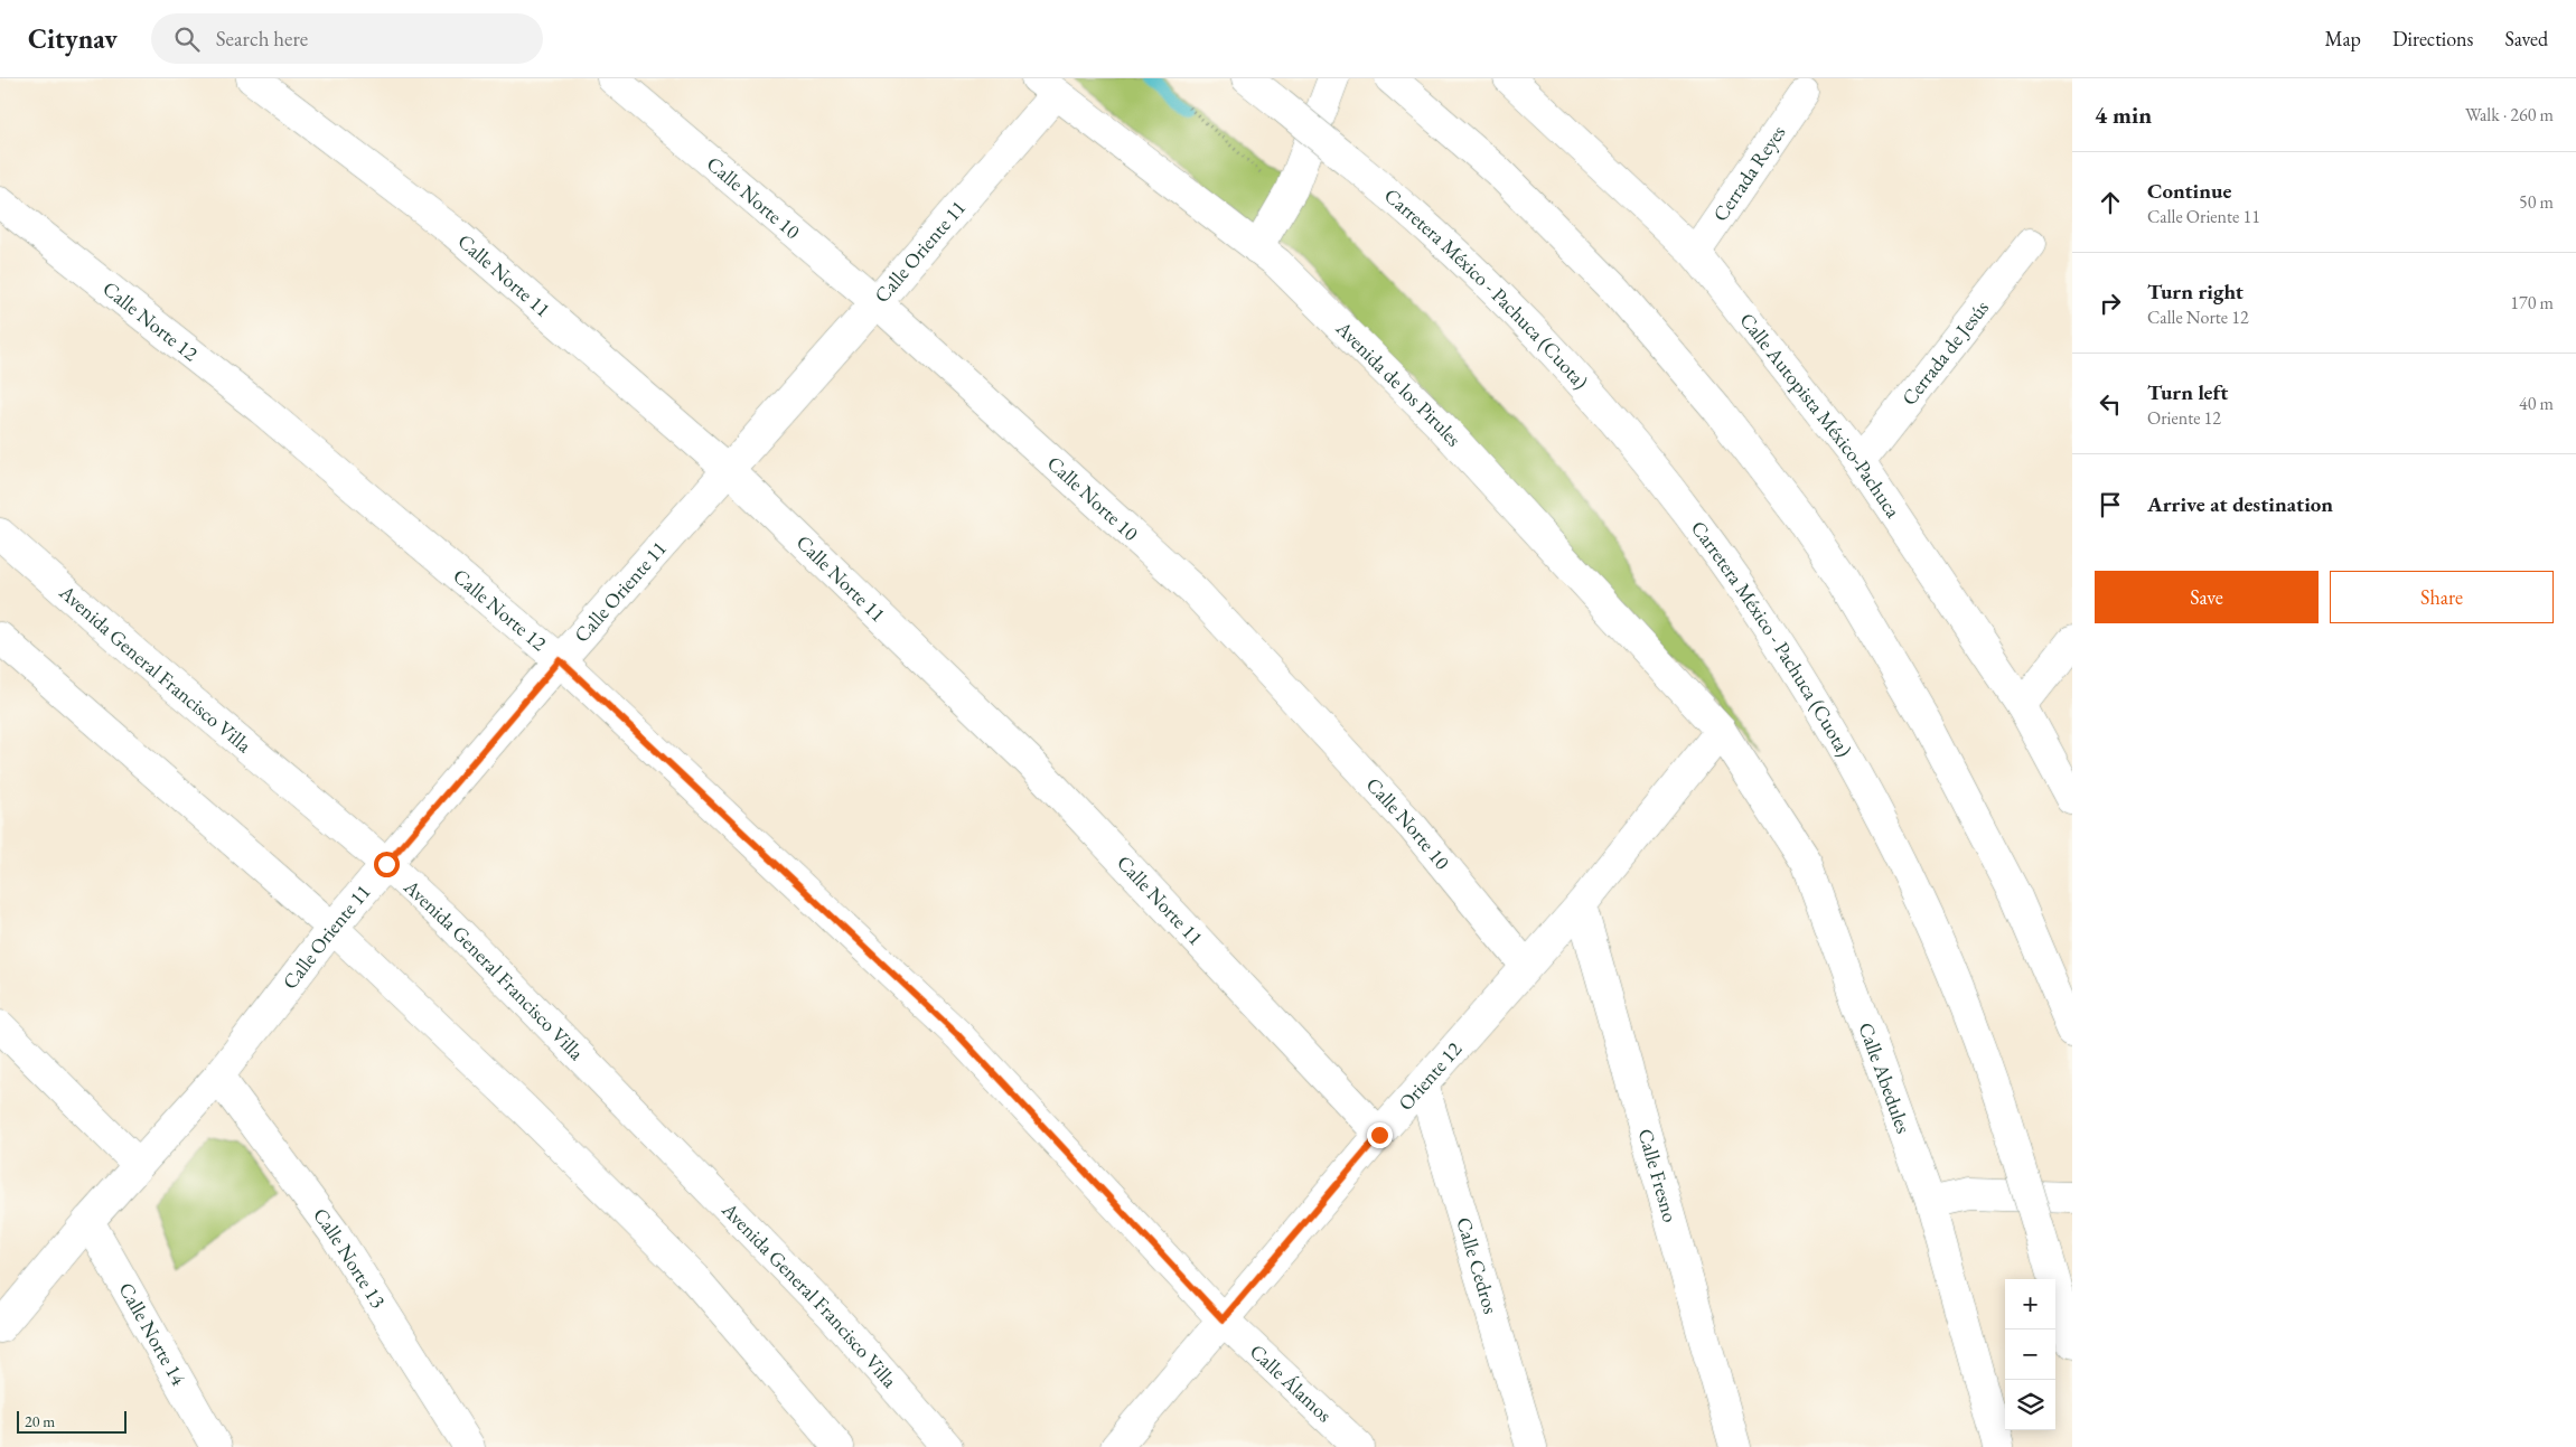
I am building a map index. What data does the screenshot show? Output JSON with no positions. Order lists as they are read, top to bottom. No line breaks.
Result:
{"streets":{"main road":["Cerrada Reyes","Calle Norte 10","Calle Oriente 11","Calle Norte 11","Carretera México - Pachuca (Cuota)","Calle Norte 12","Cerrada de Jesús","Avenida de los Pirules","Calle Autopista México-Pachuca","Avenida General Francisco Villa","Oriente 12","Calle Abedules","Calle Fresno","Calle Norte 13","Calle Cedros","Calle Norte 14","Calle Álamos"]},"crossings":[["Cerrada Reyes","Calle Autopista México-Pachuca"],["Calle Norte 10","Calle Oriente 11"],["Calle Norte 10","Oriente 12"],["Calle Oriente 11","Calle Norte 11"],["Calle Oriente 11","Calle Norte 12"],["Calle Oriente 11","Avenida de los Pirules"],["Calle Oriente 11","Avenida General Francisco Villa"],["Calle Oriente 11","Calle Norte 13"],["Calle Oriente 11","Calle Norte 14"],["Calle Norte 11","Oriente 12"],["Calle Norte 12","Oriente 12"],["Calle Norte 12","Calle Álamos"],["Cerrada de Jesús","Calle Autopista México-Pachuca"],["Avenida de los Pirules","Oriente 12"],["Avenida de los Pirules","Calle Abedules"],["Oriente 12","Calle Abedules"],["Oriente 12","Calle Fresno"],["Oriente 12","Calle Cedros"],["Oriente 12","Calle Álamos"]],"scale_bar":"20 m","page":{"header":"Citynav","search":"Search here","nav":["Map","Directions","Saved"],"heading":["4 min","Walk · 260 m"],"list":[["Continue","Calle Oriente 11","50 m"],["Turn right","Calle Norte 12","170 m"],["Turn left","Oriente 12","40 m"],"Arrive at destination"],"buttons":["Save","Share"],"map_buttons":["+","−"],"scale":"20 m"}}
